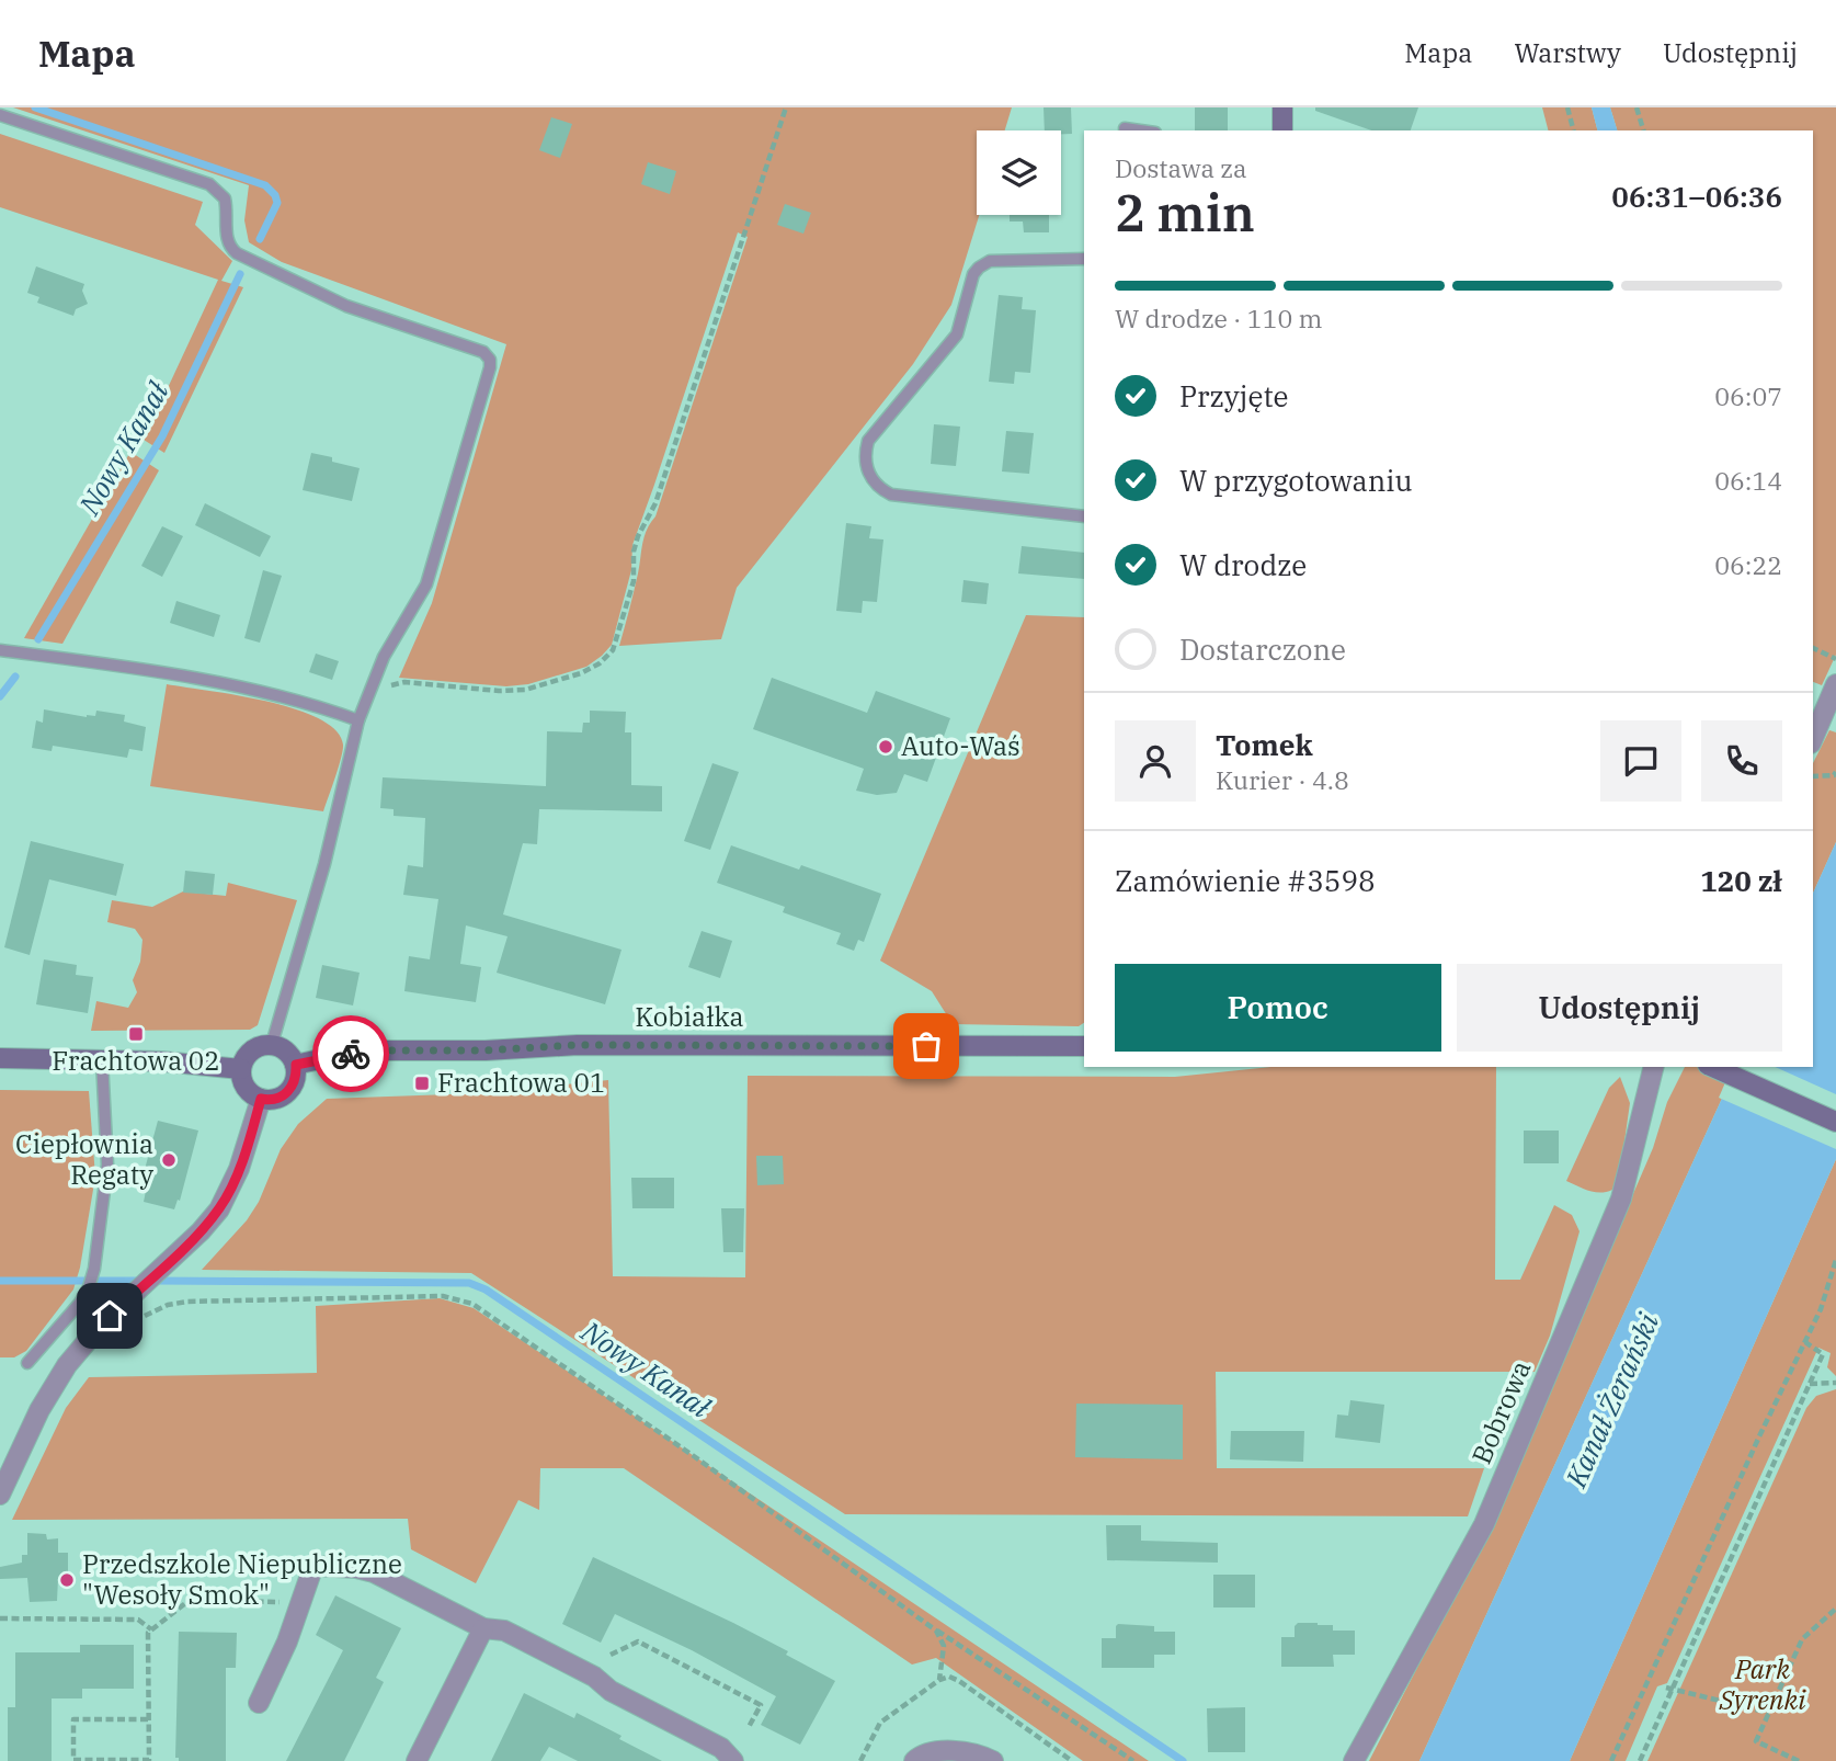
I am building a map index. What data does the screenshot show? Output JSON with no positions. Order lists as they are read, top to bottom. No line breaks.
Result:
{"streets":{"street":["Kobiałka","Bobrowa"]},"water":["Nowy Kanał","Kanał Żerański"],"parks":["Park Syrenki"],"places":{"other":["Auto-Waś","Ciepłownia Regaty","Przedszkole Niepubliczne \"Wesoły Smok\""],"transit":["Frachtowa 02","Frachtowa 01"]},"page":{"header":"Mapa","nav":["Mapa","Warstwy","Udostępnij"],"heading":["2 min","Dostawa za","06:31–06:36"],"panel":["Tomek","Kurier · 4.8","Zamówienie #3598","120 zł"],"bar":"W drodze · 110 m","list":[["Przyjęte","06:07"],["W przygotowaniu","06:14"],["W drodze","06:22"],"Dostarczone"],"buttons":["Pomoc","Udostępnij"]}}
